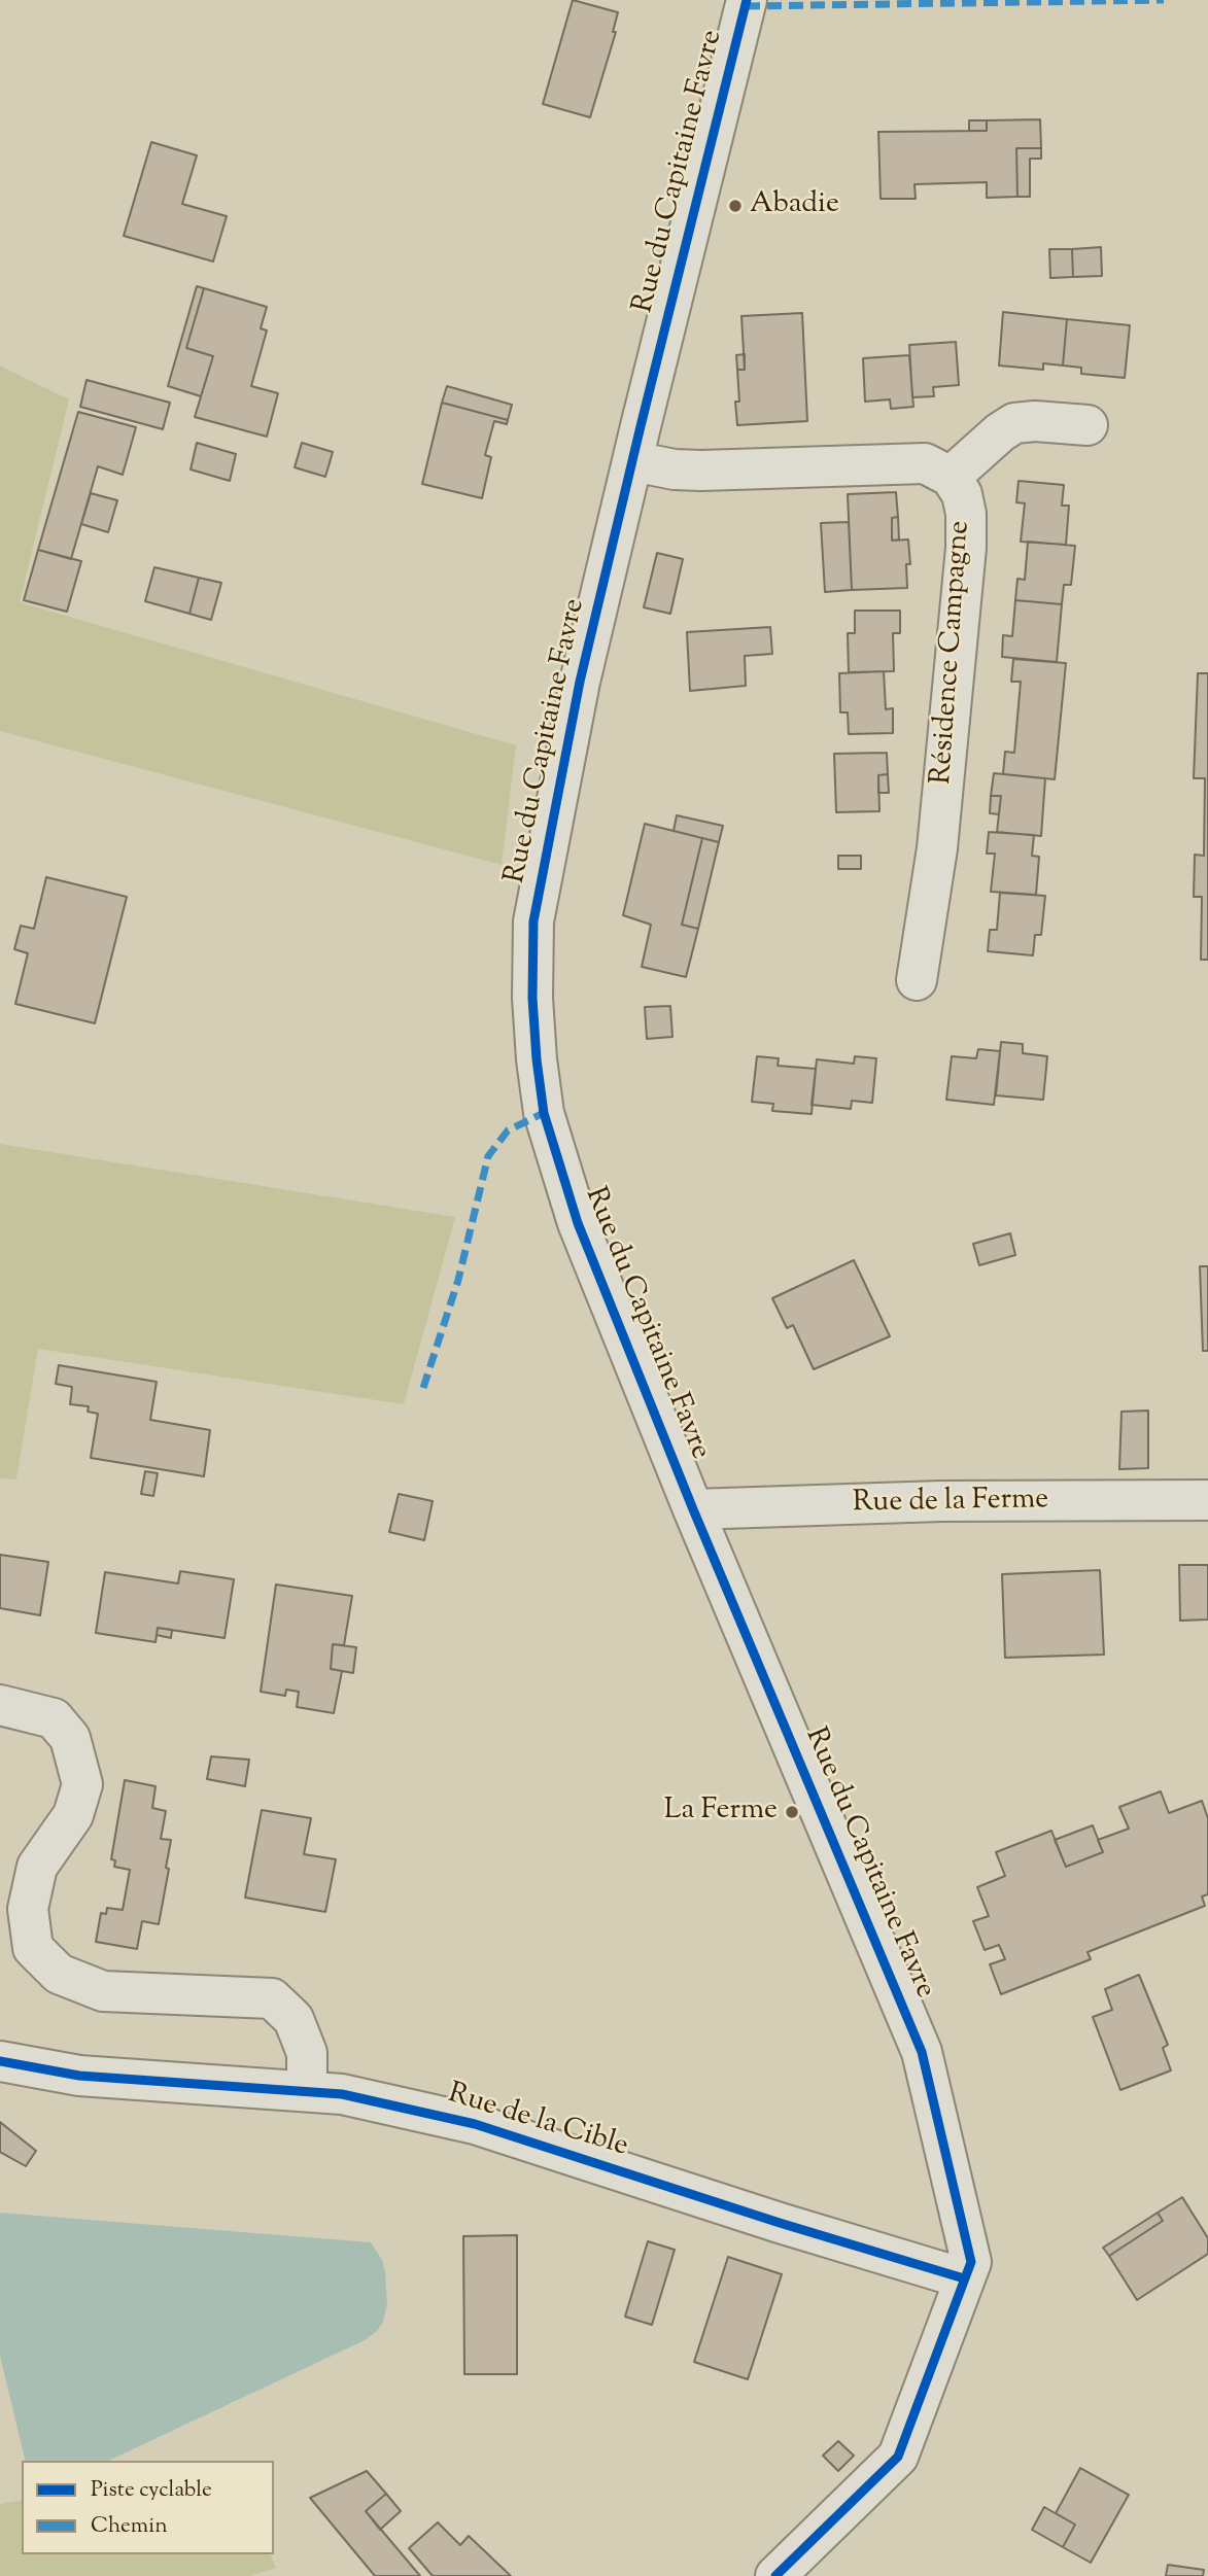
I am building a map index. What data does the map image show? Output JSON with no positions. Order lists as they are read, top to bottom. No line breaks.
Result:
{"streets":{"street":["Rue du Capitaine Favre","Résidence Campagne","Rue de la Ferme","Rue de la Cible"]},"crossings":[["Rue du Capitaine Favre","Rue de la Ferme"],["Rue du Capitaine Favre","Rue de la Cible"]],"places":["Abadie","La Ferme"],"legend":["Piste cyclable","Chemin"]}
